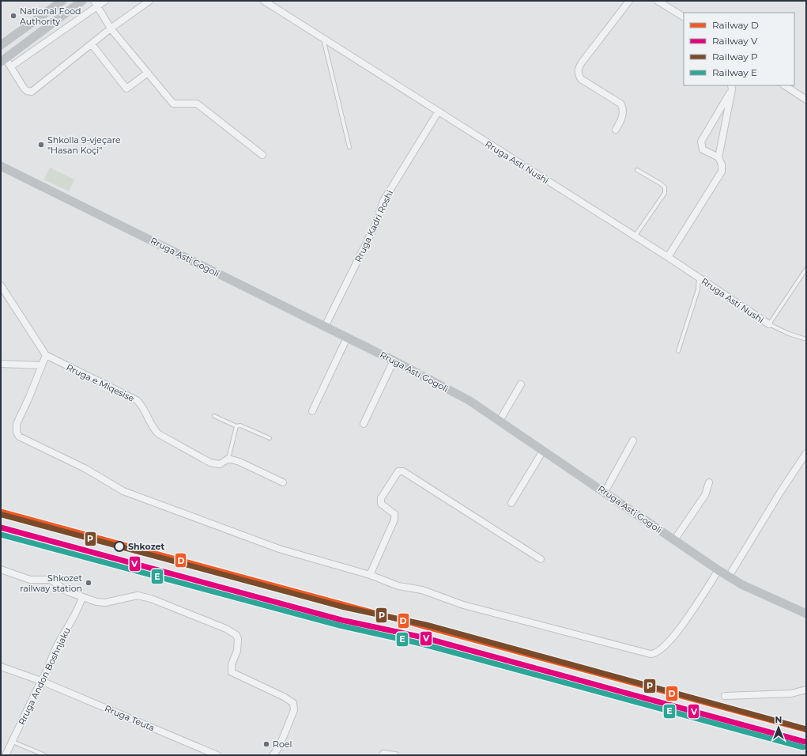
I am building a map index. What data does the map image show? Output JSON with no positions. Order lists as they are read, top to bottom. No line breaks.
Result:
{"streets":{"street":["Rruga Asti Nushi","Rruga Kadri Roshi","Rruga Asti Gogoli","Rruga e Miqesise","Rruga Andon Boshnjaku","Rruga Teuta"]},"crossings":[["Rruga Asti Nushi","Rruga Kadri Roshi"],["Rruga Kadri Roshi","Rruga Asti Gogoli"],["Rruga Andon Boshnjaku","Rruga Teuta"]],"places":["National Food Authority","Shkolla 9-vjeçare \"Hasan Koçi\"","Shkozet","Shkozet railway station","Roel"],"lines":["rail line D","rail line P","rail line V","rail line E"],"legend":["Railway D","Railway V","Railway P","Railway E"],"north":"top"}
